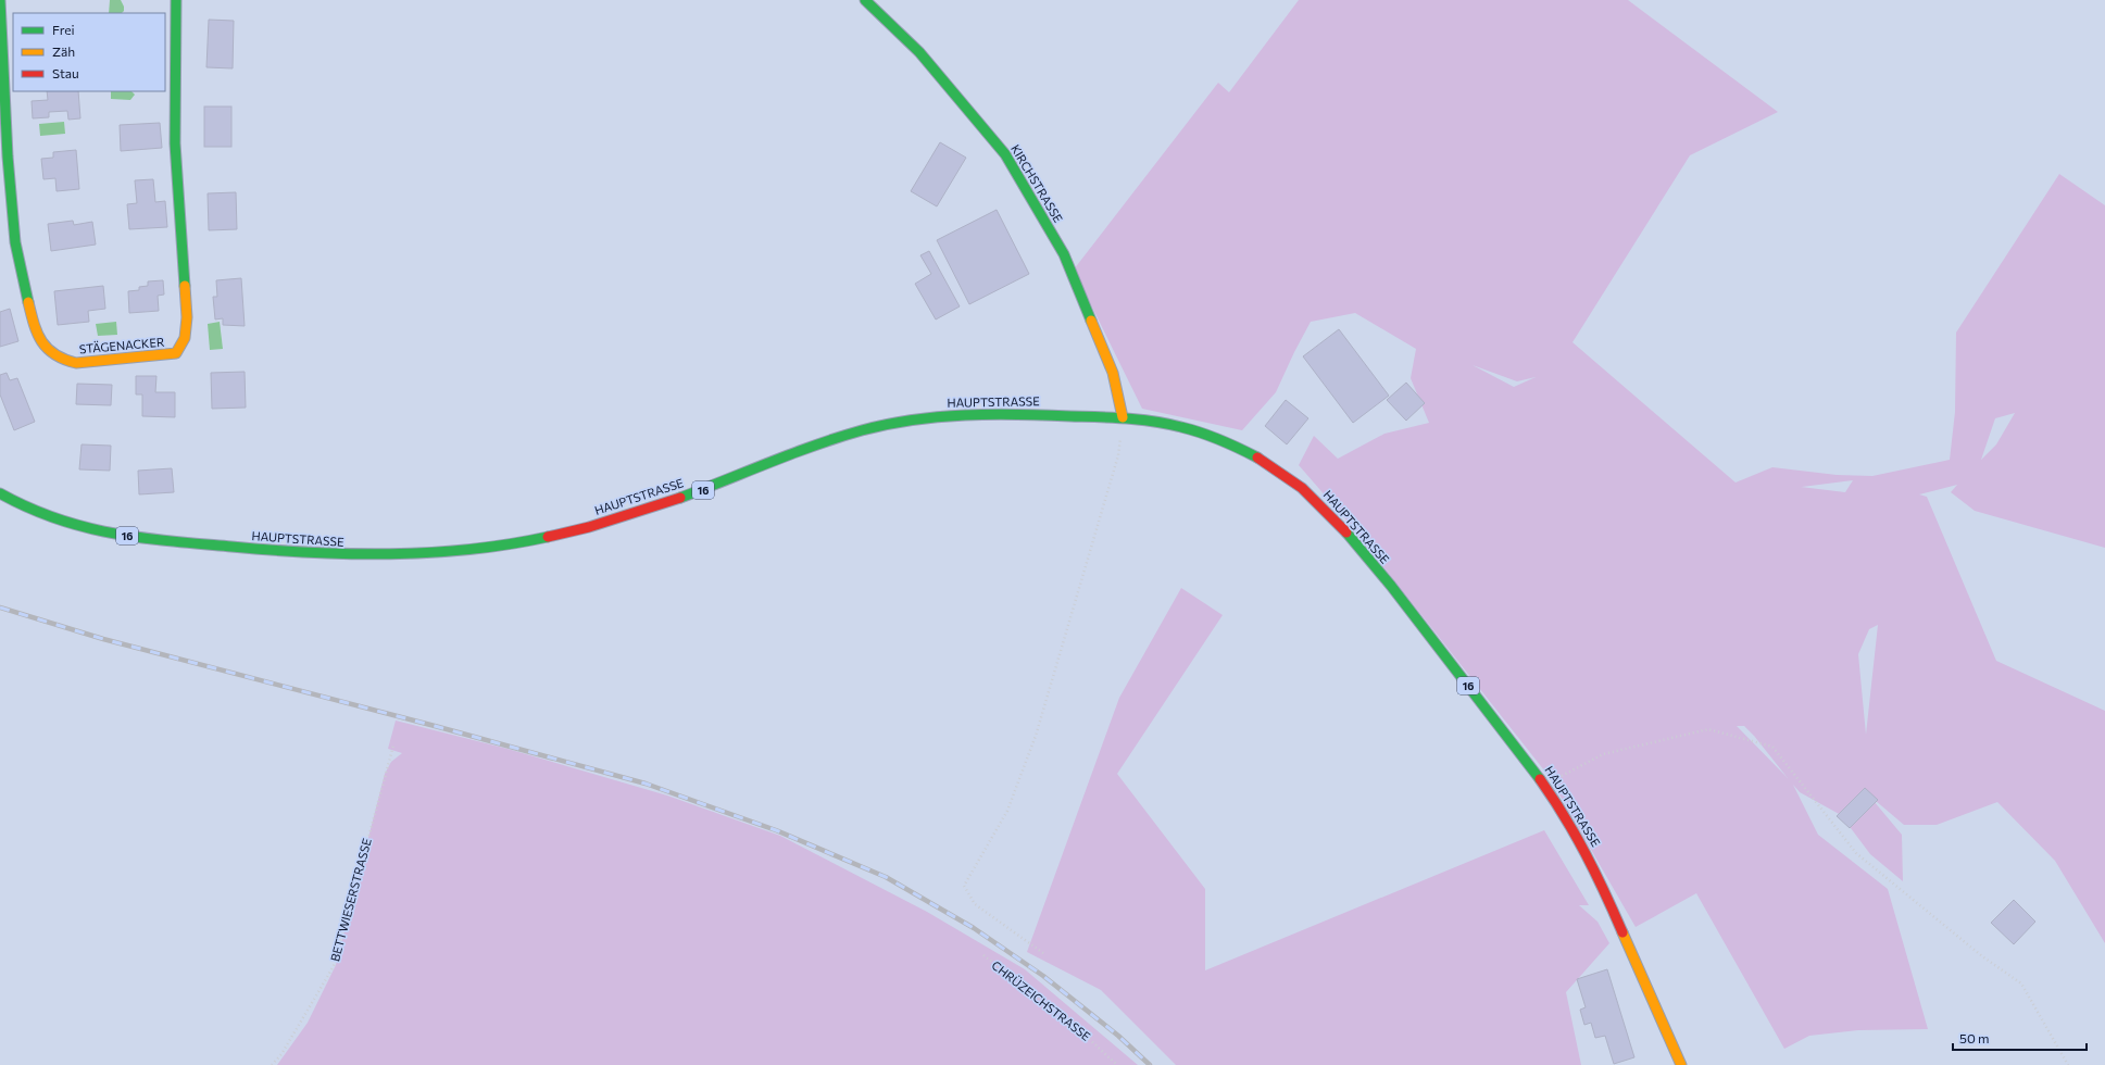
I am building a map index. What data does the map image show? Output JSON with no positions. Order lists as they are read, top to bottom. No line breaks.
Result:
{"streets":{"main road":["KIRCHSTRASSE","STÄGENACKER","HAUPTSTRASSE","16"],"path":["BETTWIESERSTRASSE","CHRÜZEICHSTRASSE"]},"crossings":[["KIRCHSTRASSE","HAUPTSTRASSE"]],"legend":["Frei","Zäh","Stau"],"scale_bar":"50 m"}
